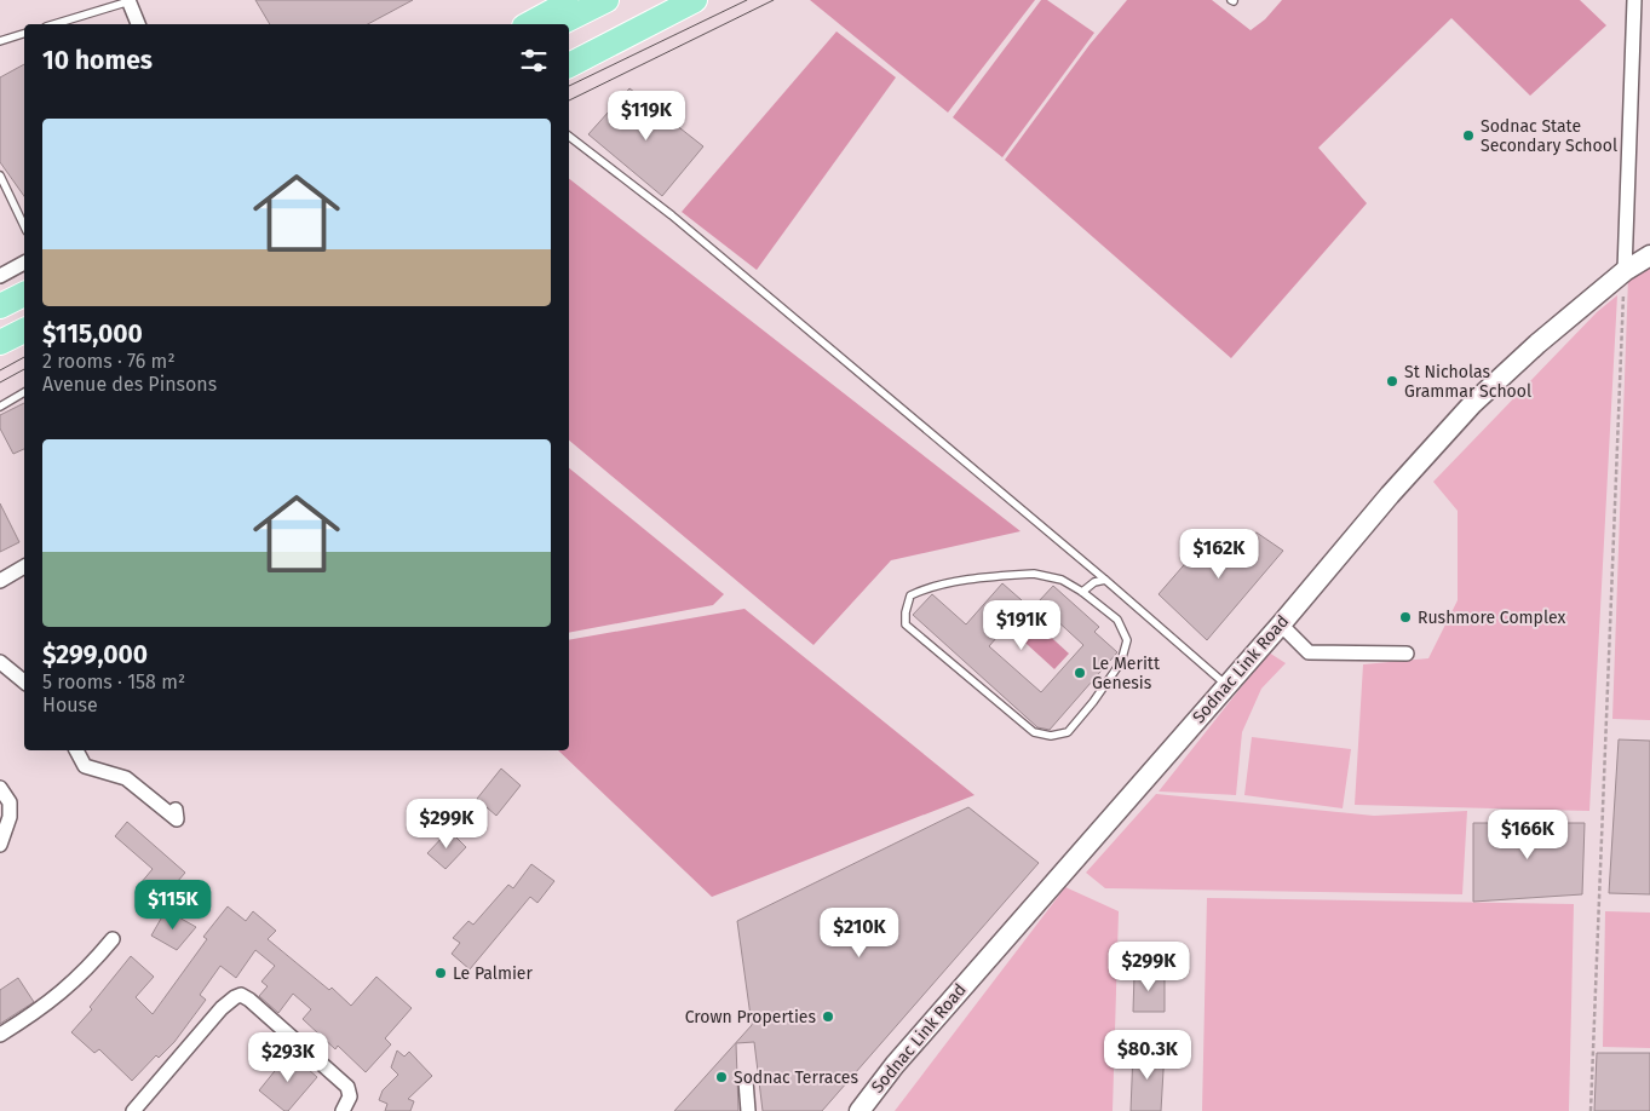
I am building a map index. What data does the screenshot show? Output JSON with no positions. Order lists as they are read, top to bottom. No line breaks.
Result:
{"streets":{"main road":["Sodnac Link Road"]},"places":["Sodnac State Secondary School","St Nicholas Grammar School","Rushmore Complex","Le Meritt Genesis","Le Palmier","Crown Properties","Sodnac Terraces"],"page":{"heading":"10 homes","price":["$119K","$162K","$191K","$299K","$166K","$115K","$210K","$299K","$80.3K","$293K"],"list":[{"name":"$115,000","note":"2 rooms · 76 m² · Avenue des Pinsons"},{"name":"$299,000","note":"5 rooms · 158 m² · House"}]}}
